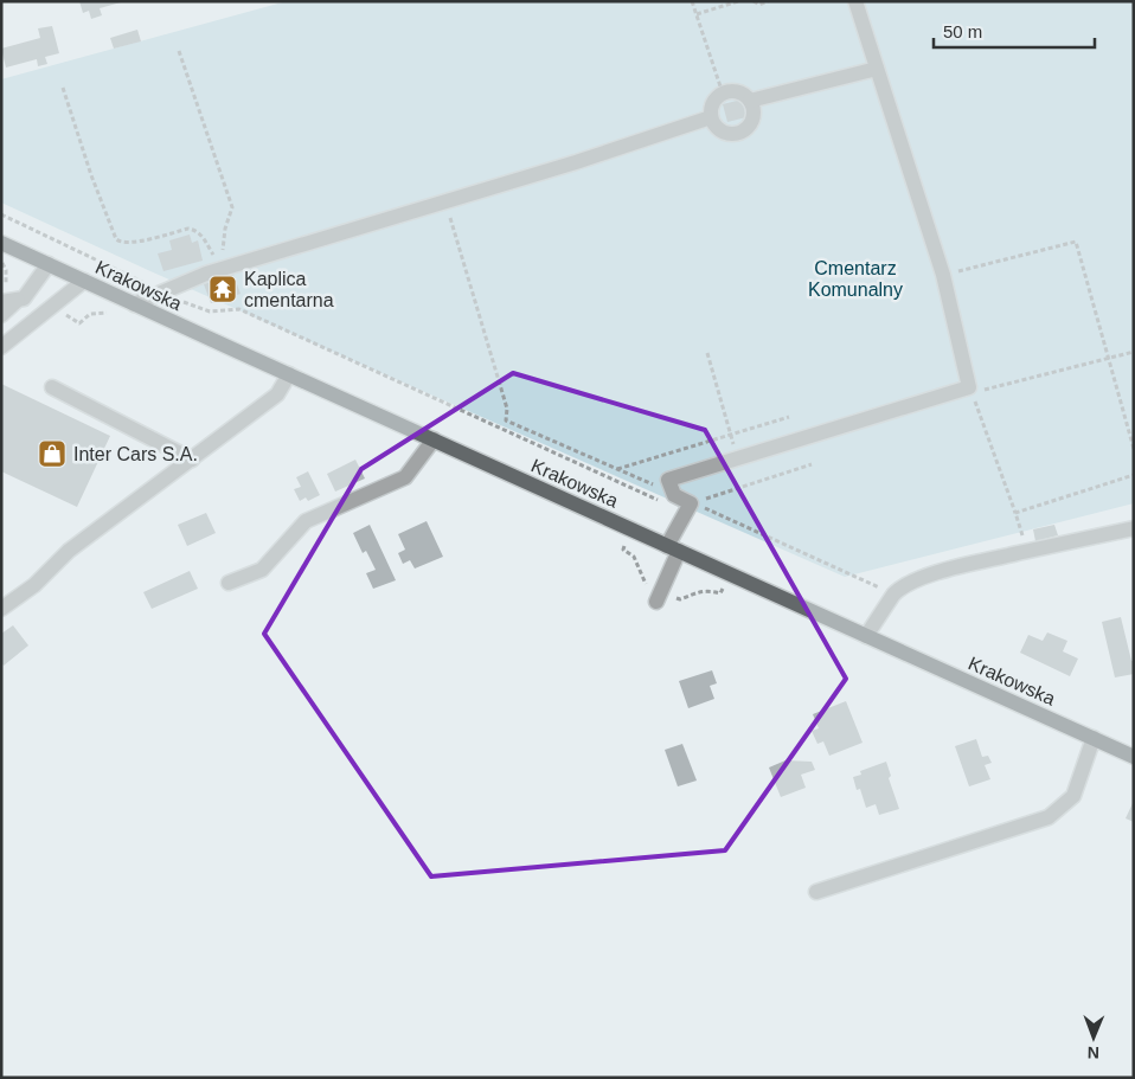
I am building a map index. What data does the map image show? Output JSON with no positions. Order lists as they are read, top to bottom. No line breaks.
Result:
{"streets":{"main road":["Krakowska"]},"parks":["Cmentarz Komunalny"],"places":{"temple":["Kaplica cmentarna"],"shop":["Inter Cars S.A."]},"scale_bar":"50 m","north":"bottom"}
